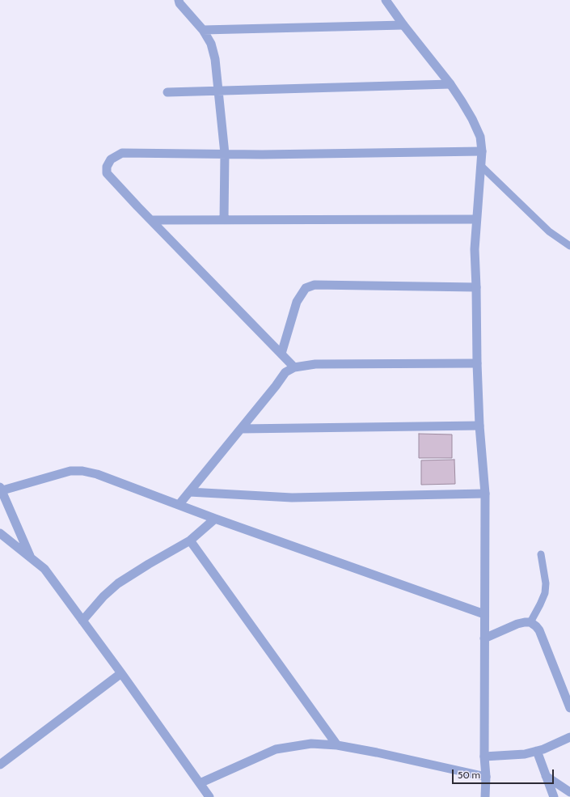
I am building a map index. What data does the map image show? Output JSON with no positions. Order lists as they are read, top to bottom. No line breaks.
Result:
{"scale_bar":"50 m"}
